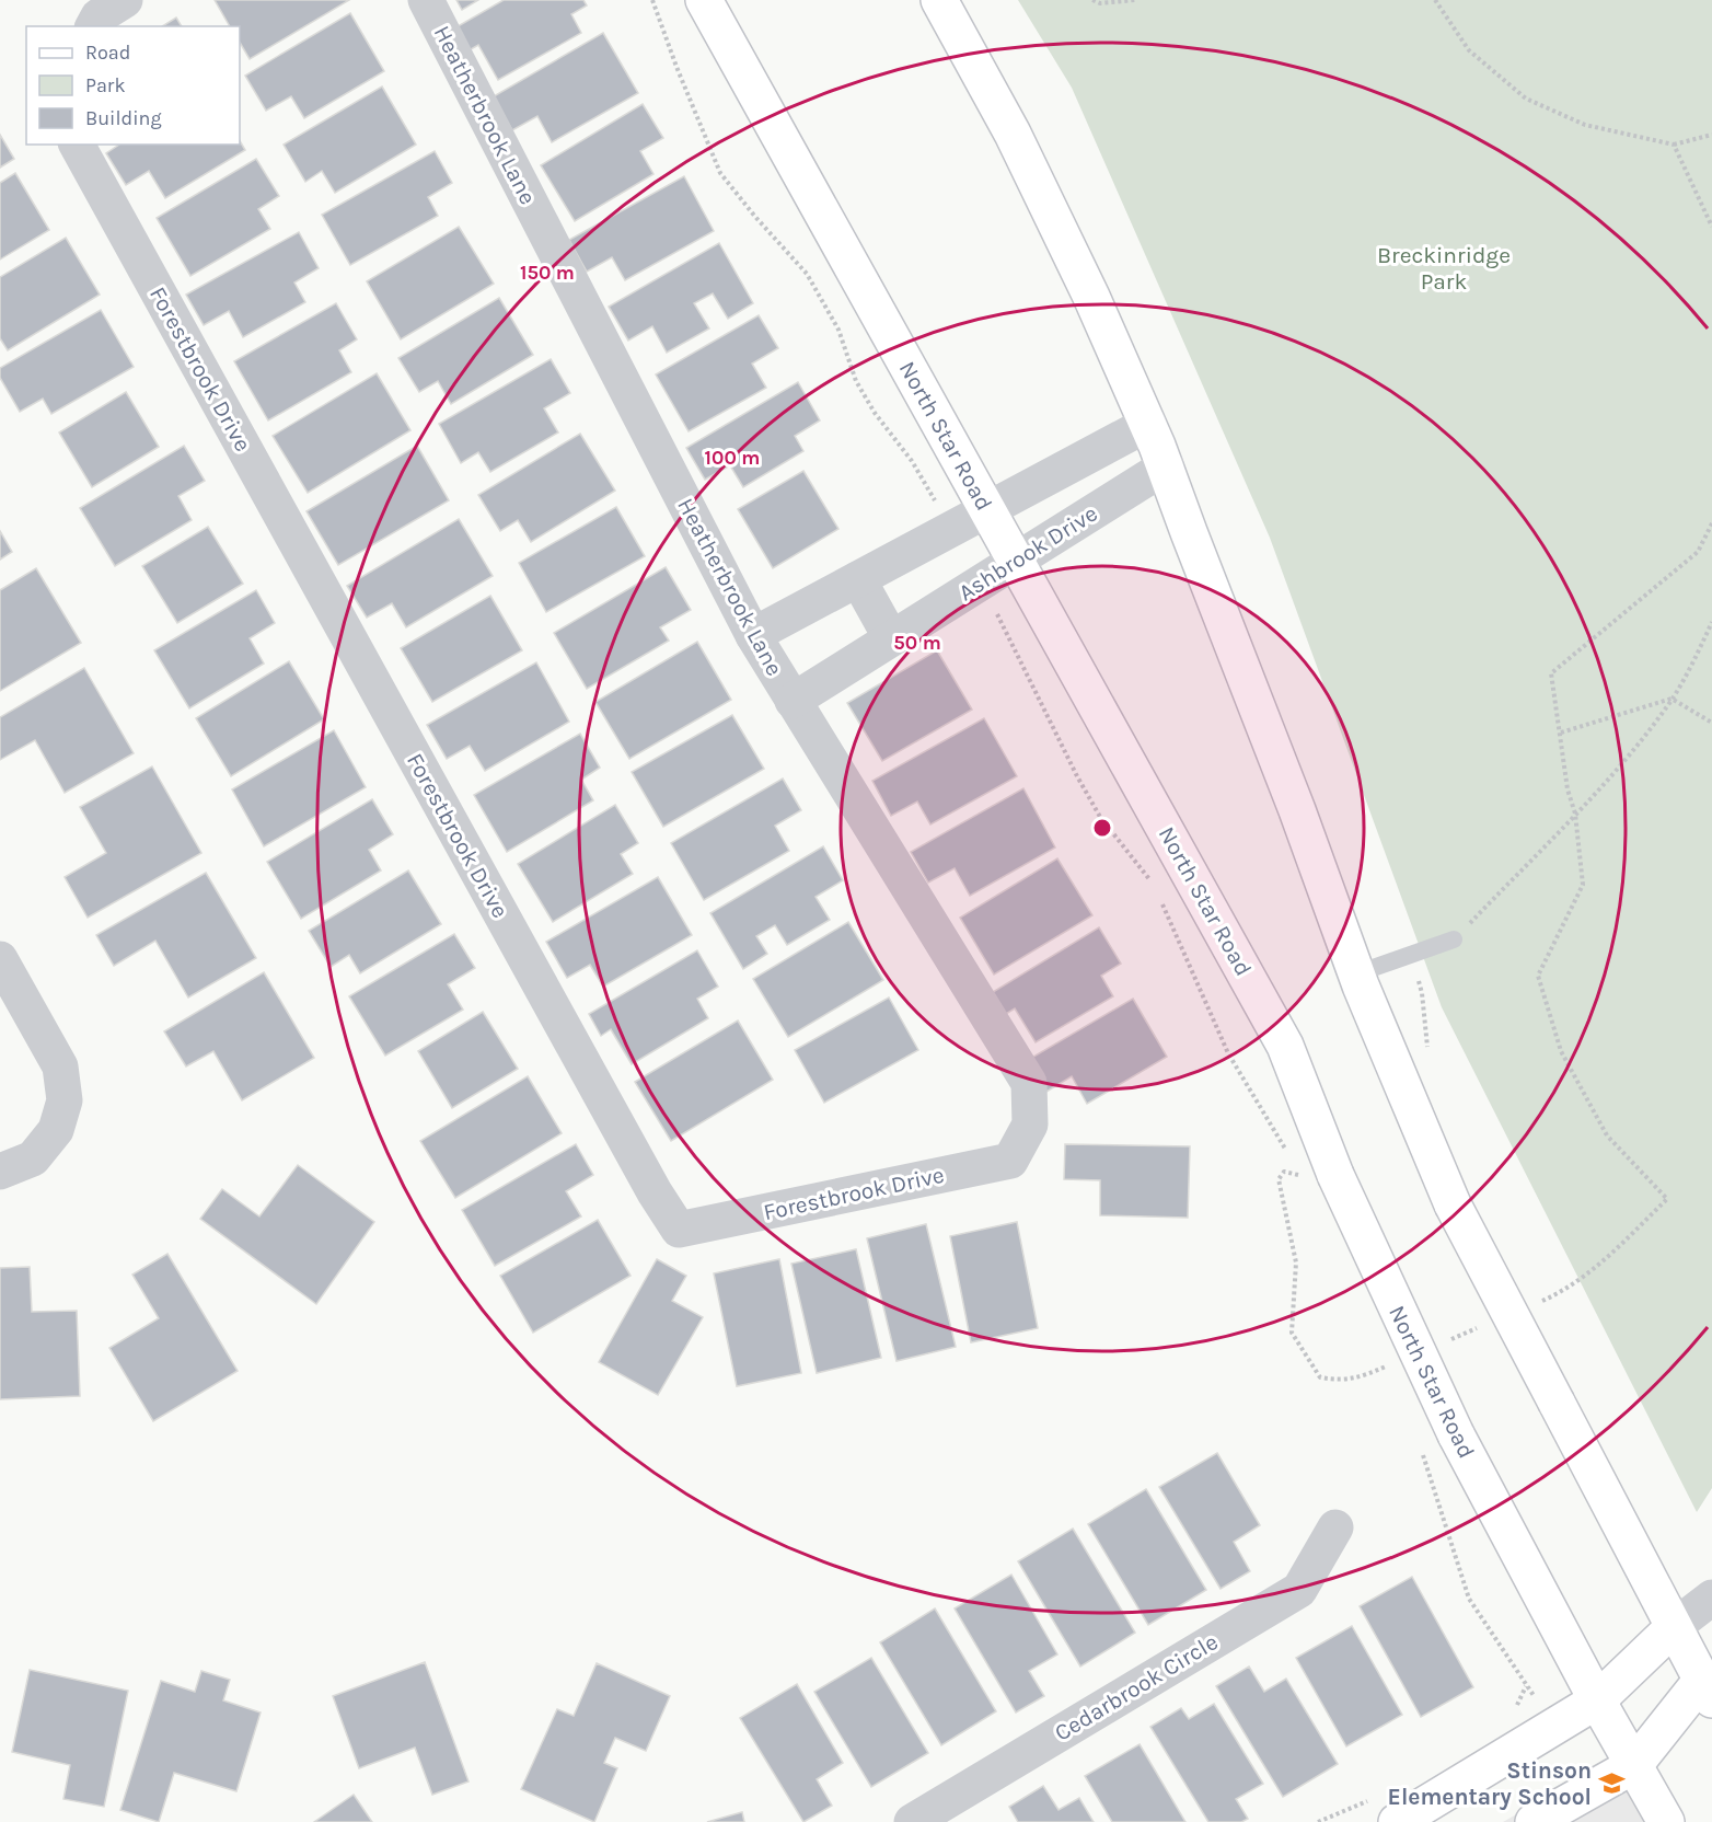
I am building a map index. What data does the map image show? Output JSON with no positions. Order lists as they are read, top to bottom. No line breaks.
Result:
{"streets":{"main road":["North Star Road"],"street":["Heatherbrook Lane","Forestbrook Drive","Ashbrook Drive","Cedarbrook Circle"]},"crossings":[["Heatherbrook Lane","Forestbrook Drive"],["Heatherbrook Lane","Ashbrook Drive"],["North Star Road","Ashbrook Drive"]],"parks":["Breckinridge Park"],"places":{"school or university":["Stinson Elementary School"]},"legend":["Road","Park","Building"],"rings":["150 m","100 m","50 m"]}
